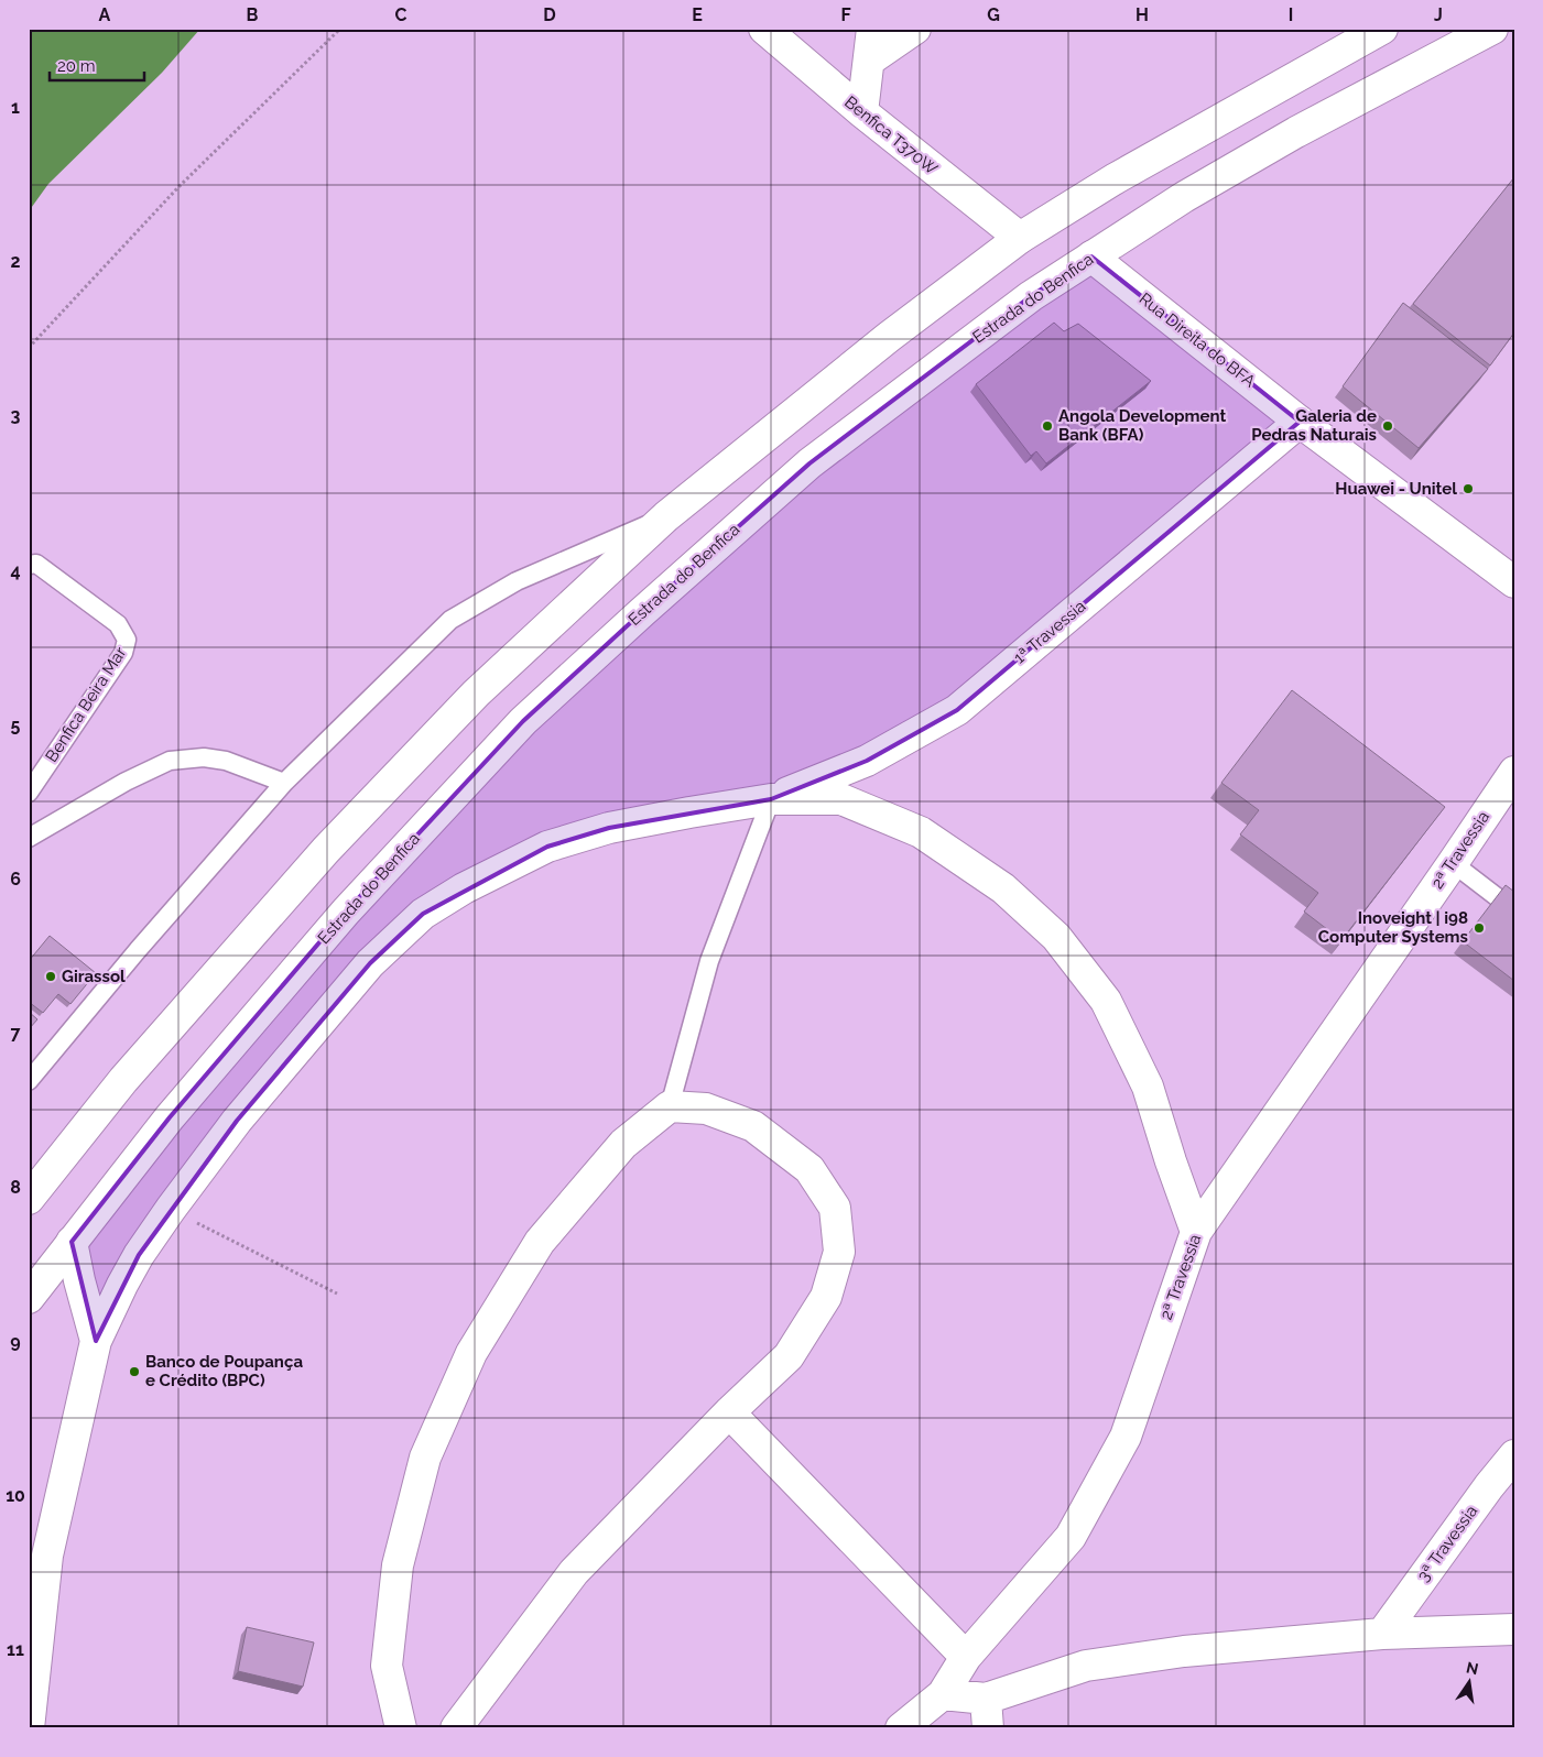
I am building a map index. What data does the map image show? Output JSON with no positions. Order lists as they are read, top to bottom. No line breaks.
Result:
{"streets":{"main road":["Benfica T370W","Estrada do Benfica","Rua Direita do BFA","1ª Travessia","2ª Travessia","3ª Travessia"],"lane":["Benfica Beira Mar"]},"crossings":[["Estrada do Benfica","Rua Direita do BFA"],["Rua Direita do BFA","1ª Travessia"]],"places":["Angola Development Bank (BFA)","Galeria de Pedras Naturais","Huawei - Unitel","Inoveight | i98 Computer Systems","Girassol","Banco de Poupança e Crédito (BPC)"],"scale_bar":"20 m","north":"top","grid":{"columns":["A","B","C","D","E","F","G","H","I","J"],"rows":["1","2","3","4","5","6","7","8","9","10","11"]}}
